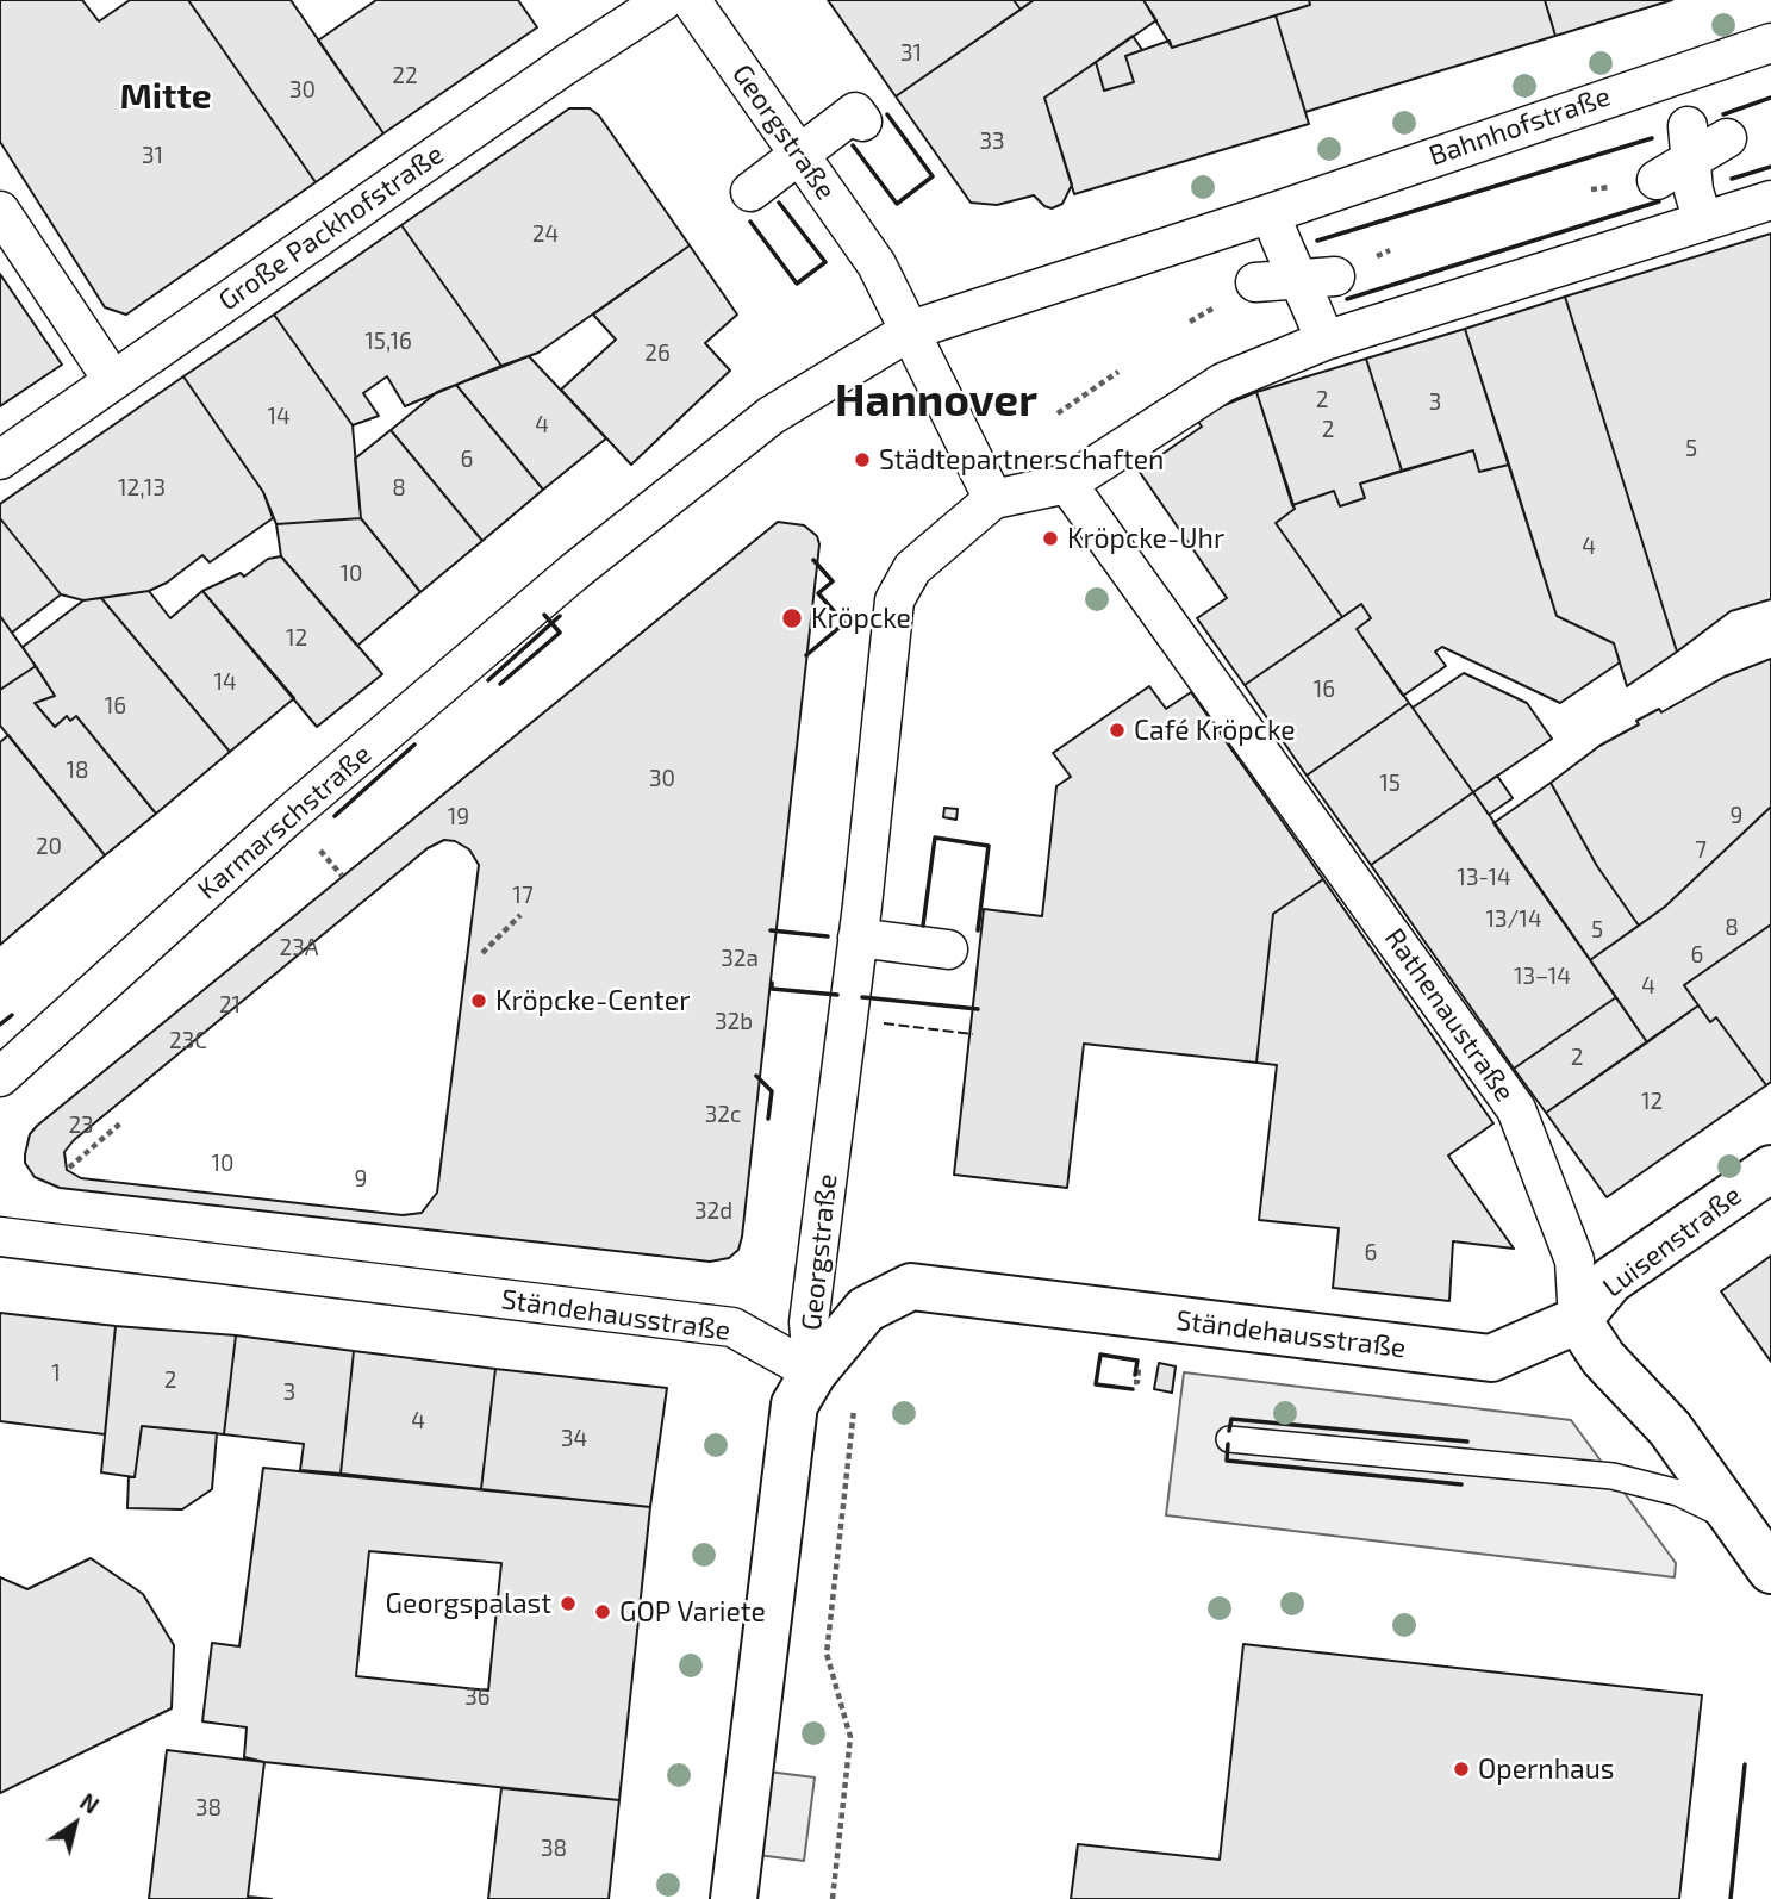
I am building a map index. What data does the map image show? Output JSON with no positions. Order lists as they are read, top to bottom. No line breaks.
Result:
{"streets":{"street":["Bahnhofstraße","Georgstraße","Große Packhofstraße","Karmarschstraße","Rathenaustraße","Luisenstraße","Ständehausstraße"]},"crossings":[["Bahnhofstraße","Georgstraße"],["Bahnhofstraße","Karmarschstraße"],["Georgstraße","Karmarschstraße"],["Georgstraße","Ständehausstraße"],["Rathenaustraße","Luisenstraße"],["Rathenaustraße","Ständehausstraße"],["Luisenstraße","Ständehausstraße"]],"districts":["Mitte","Hannover"],"places":["Städtepartnerschaften","Kröpcke-Uhr","Kröpcke","Café Kröpcke","Kröpcke-Center","Georgspalast","GOP Variete","Opernhaus"],"house_numbers":["31","22","30","33","31","24","15,16","26","2","3","14","4","2","5","6","12,13","8","4","10","12","14","16","16","18","30","15","9","19","20","7","13-14","17","13/14","8","5","23A","6","32a","13–14","4","21","32b","23C","2","12","32c","23","10","9","32d","6","1","2","3","4","34","36","38","38"],"north":"top right"}
